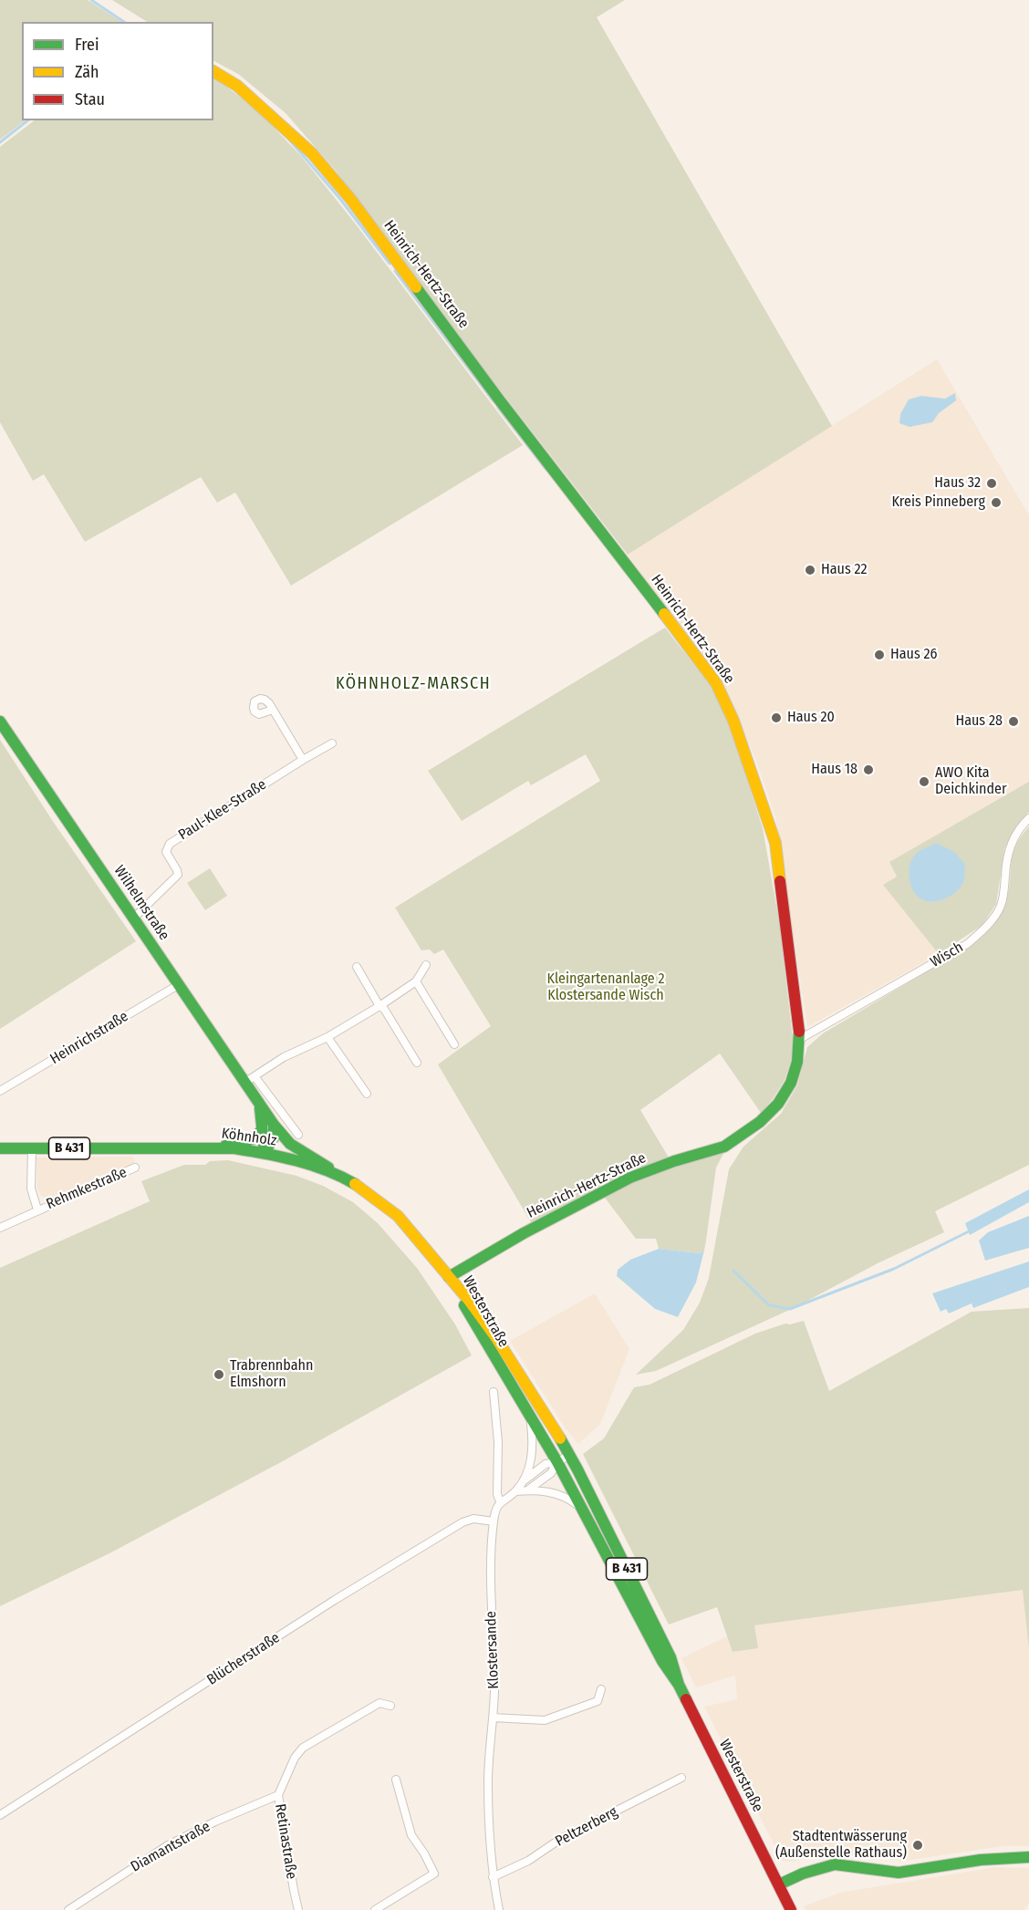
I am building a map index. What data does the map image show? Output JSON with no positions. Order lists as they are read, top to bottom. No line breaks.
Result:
{"streets":{"main road":["Heinrich-Hertz-Straße","Wilhelmstraße","Köhnholz","B 431","Westerstraße"],"street":["Paul-Klee-Straße","Wisch","Heinrichstraße","Rehmkestraße","Klostersande","Blücherstraße","Peltzerberg","Retinastraße","Diamantstraße"]},"crossings":[["Heinrich-Hertz-Straße","Wisch"],["Heinrich-Hertz-Straße","Köhnholz"],["Heinrich-Hertz-Straße","Westerstraße"],["Paul-Klee-Straße","Wilhelmstraße"],["Wilhelmstraße","Heinrichstraße"],["Wilhelmstraße","Köhnholz"],["Köhnholz","Rehmkestraße"],["Köhnholz","Westerstraße"],["Klostersande","Blücherstraße"],["Klostersande","Peltzerberg"],["Retinastraße","Diamantstraße"]],"districts":["KÖHNHOLZ-MARSCH"],"parks":["Kleingartenanlage 2 Klostersande Wisch"],"places":["Haus 32","Kreis Pinneberg","Haus 22","Haus 26","Haus 20","Haus 28","Haus 18","AWO Kita Deichkinder","Trabrennbahn Elmshorn","Stadtentwässerung (Außenstelle Rathaus)"],"legend":["Frei","Zäh","Stau"]}
